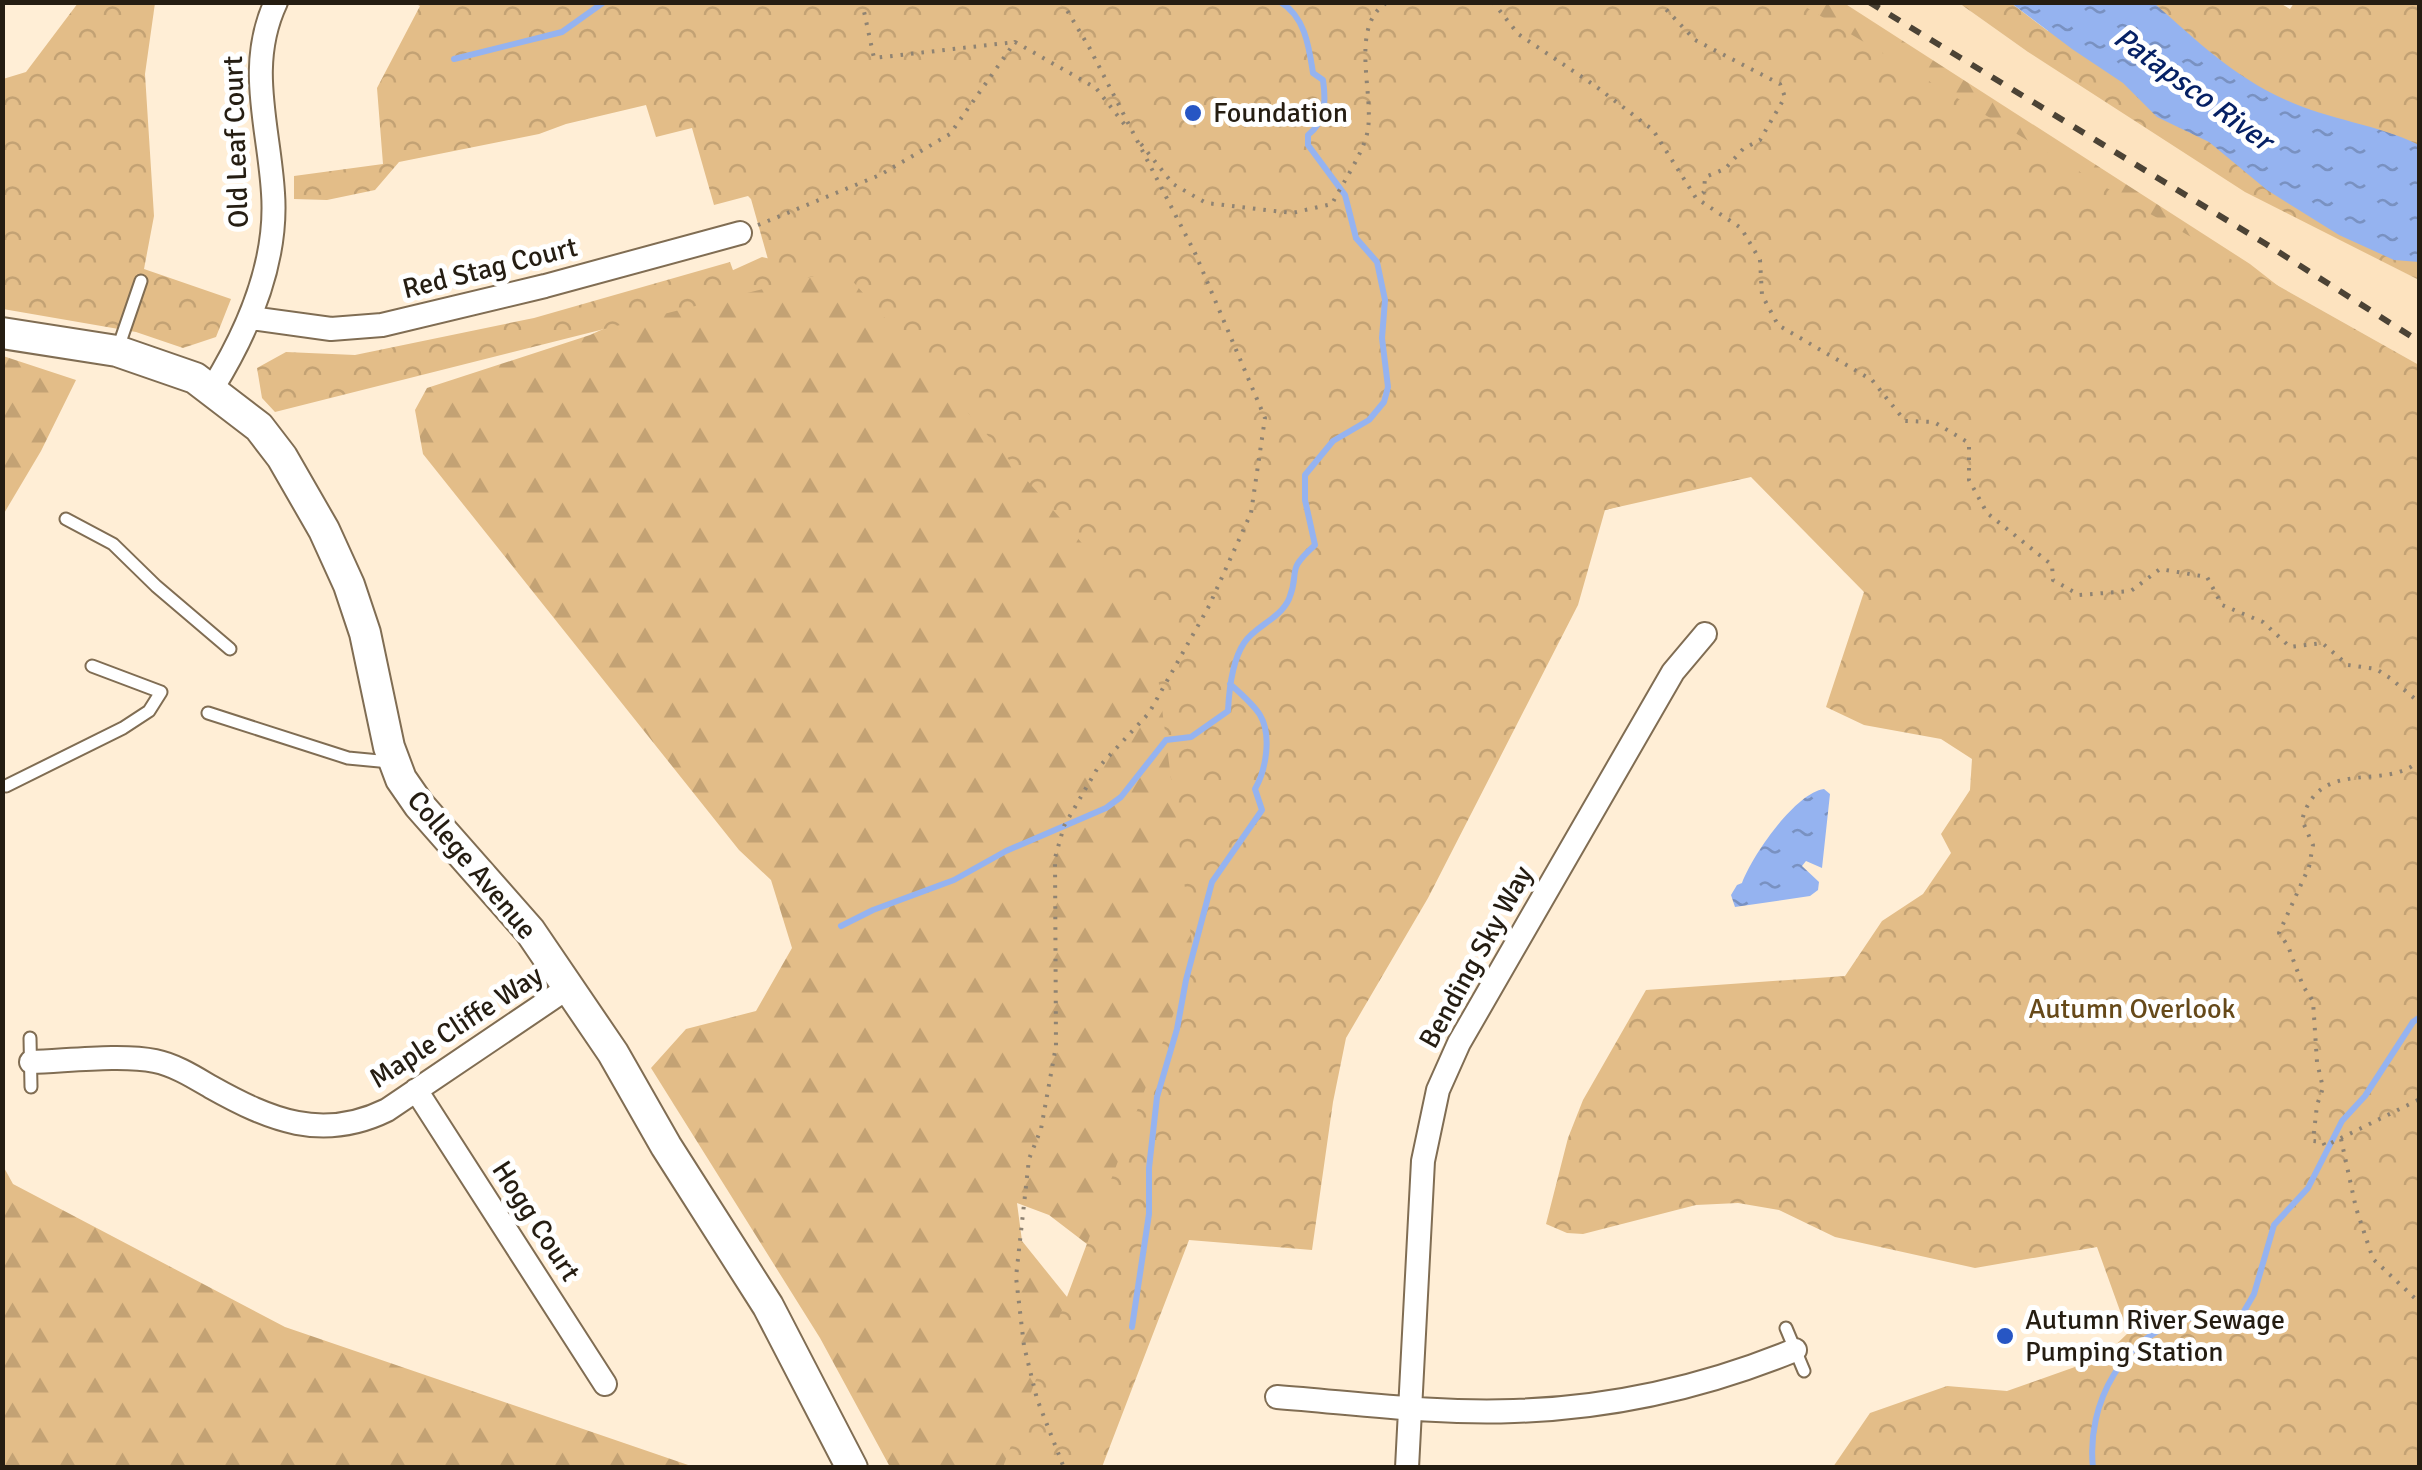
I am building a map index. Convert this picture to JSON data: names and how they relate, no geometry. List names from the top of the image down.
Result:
{
  "streets": {
    "street": [
      "Old Leaf Court",
      "Red Stag Court",
      "College Avenue",
      "Bending Sky Way",
      "Maple Cliffe Way",
      "Hogg Court"
    ]
  },
  "crossings": [
    ["Old Leaf Court", "Red Stag Court"],
    ["Old Leaf Court", "College Avenue"],
    ["College Avenue", "Maple Cliffe Way"],
    ["Maple Cliffe Way", "Hogg Court"]
  ],
  "water": ["Patapsco River"],
  "parks": ["Autumn Overlook"],
  "places": ["Foundation", "Autumn River Sewage Pumping Station"]
}
